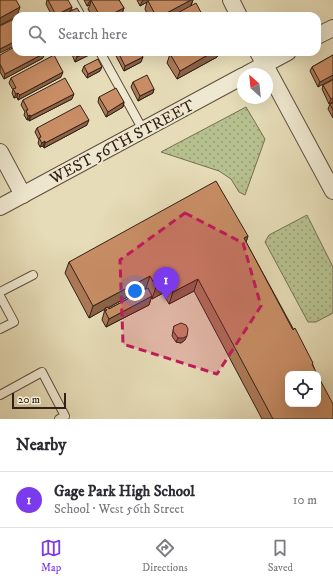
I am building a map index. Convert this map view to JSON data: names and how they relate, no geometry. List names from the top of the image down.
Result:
{
  "streets": {
    "street": ["WEST 56TH STREET"]
  },
  "scale_bar": "20 m",
  "north": "top left",
  "page": {
    "search": "Search here",
    "pins": "1",
    "scale": "20 m",
    "heading": "Nearby",
    "list": [
      {
        "mark": "1",
        "name": "Gage Park High School",
        "note": "School · West 56th Street",
        "value": "10 m"
      }
    ],
    "nav": ["Map", "Directions", "Saved"]
  }
}
